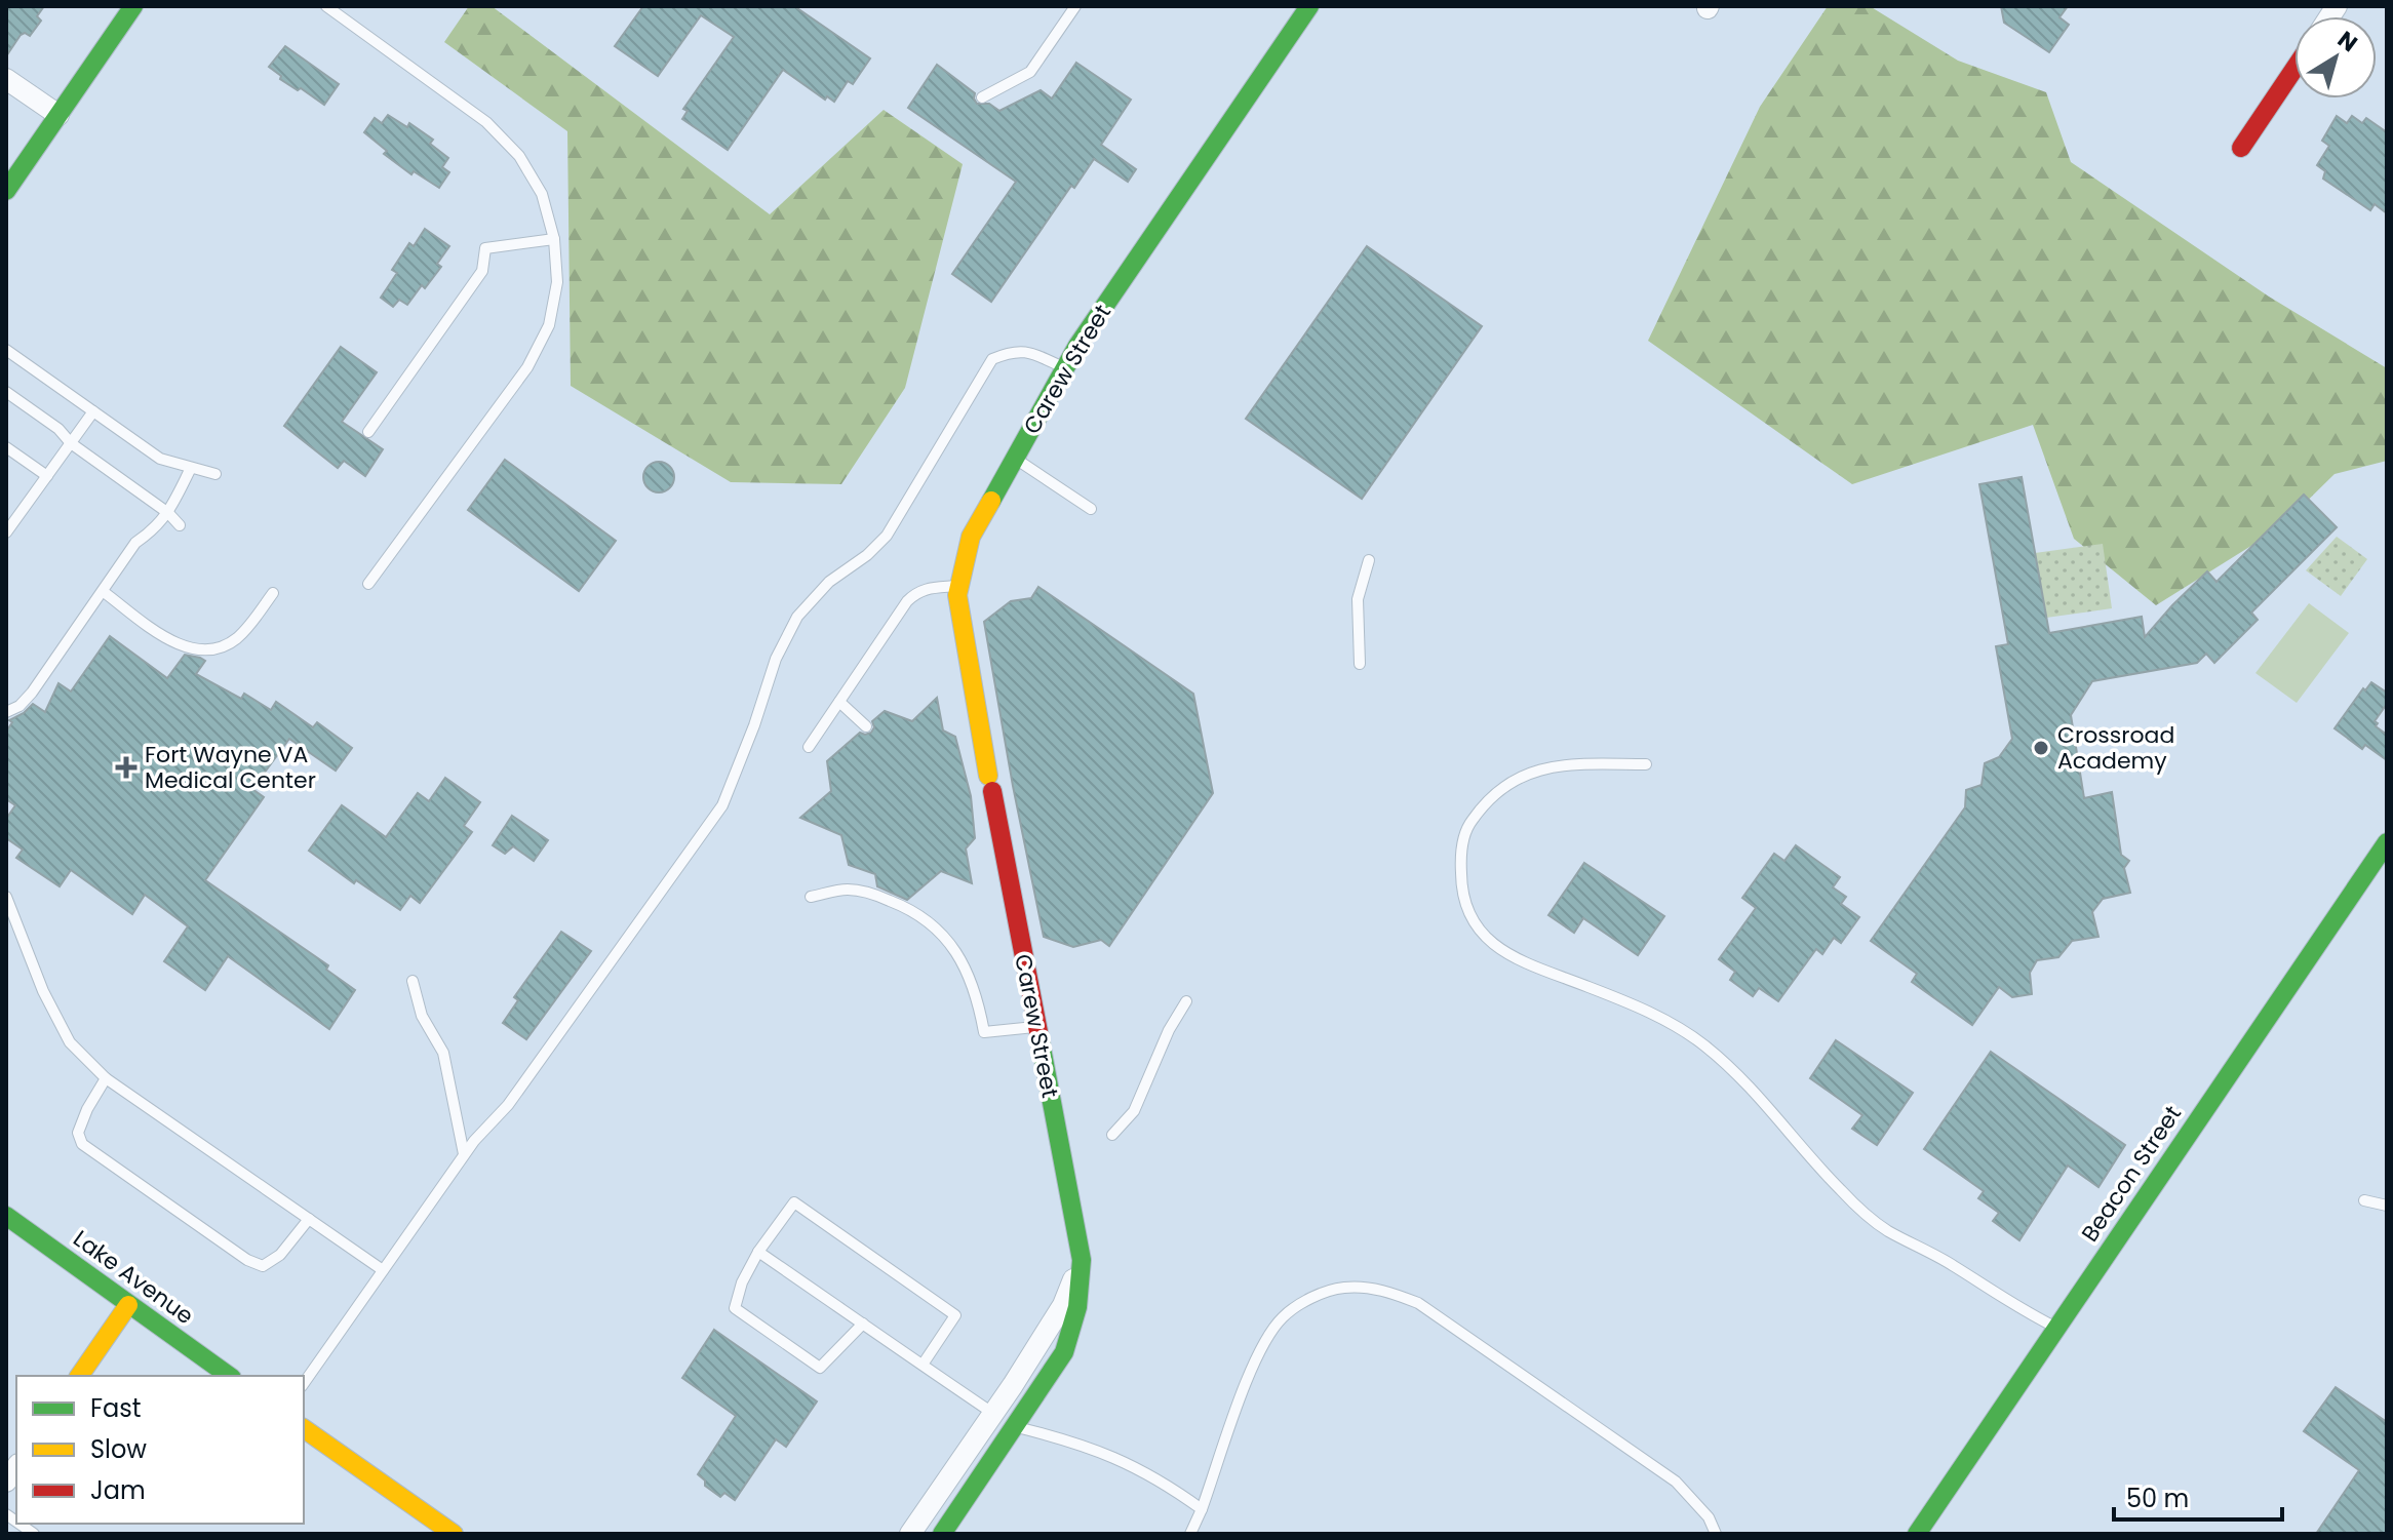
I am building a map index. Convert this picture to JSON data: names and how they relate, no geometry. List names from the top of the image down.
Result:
{
  "streets": {
    "street": ["Carew Street", "Beacon Street", "Lake Avenue"]
  },
  "places": {
    "other": ["Crossroad Academy"],
    "health": ["Fort Wayne VA Medical Center"]
  },
  "legend": ["Fast", "Slow", "Jam"],
  "scale_bar": "50 m",
  "north": "top right"
}
